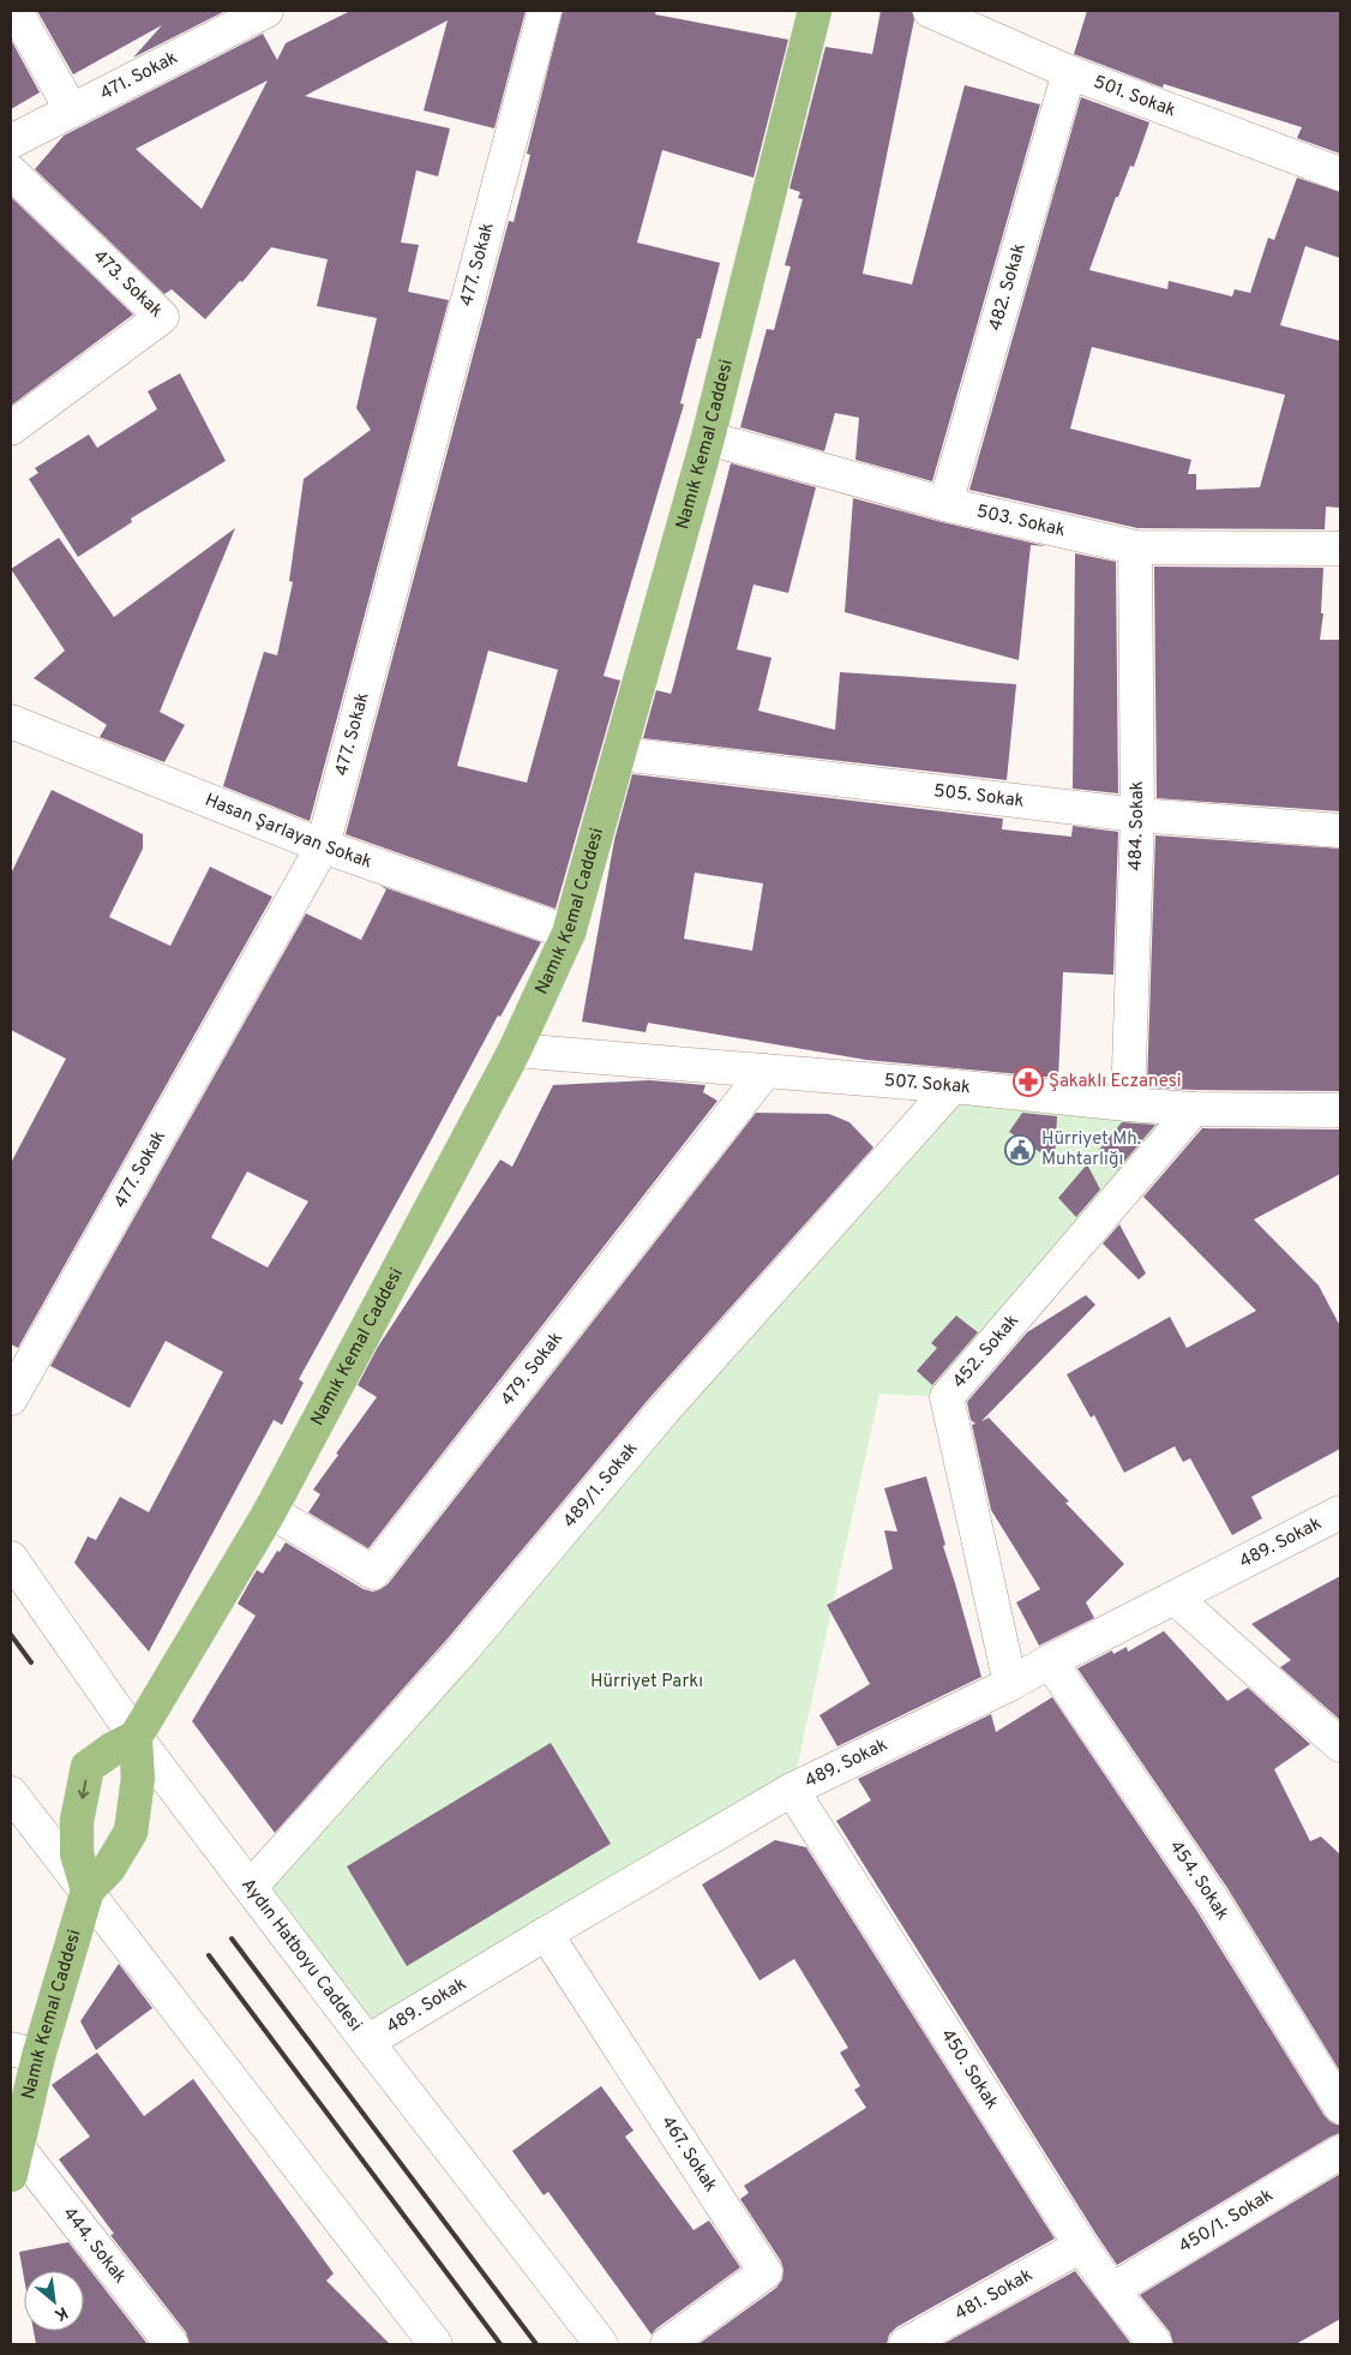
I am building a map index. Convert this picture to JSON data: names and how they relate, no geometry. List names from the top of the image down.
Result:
{
  "streets": {
    "main road": ["Namık Kemal Caddesi"],
    "street": [
      "471. Sokak",
      "501. Sokak",
      "477. Sokak",
      "473. Sokak",
      "482. Sokak",
      "503. Sokak",
      "505. Sokak",
      "484. Sokak",
      "Hasan Şarlayan Sokak",
      "507. Sokak",
      "452. Sokak",
      "479. Sokak",
      "489/1. Sokak",
      "489. Sokak",
      "454. Sokak",
      "Aydın Hatboyu Caddesi",
      "450. Sokak",
      "467. Sokak",
      "450/1. Sokak",
      "444. Sokak",
      "481. Sokak"
    ]
  },
  "crossings": [
    ["501. Sokak", "482. Sokak"],
    ["477. Sokak", "Hasan Şarlayan Sokak"],
    ["482. Sokak", "503. Sokak"],
    ["Namık Kemal Caddesi", "503. Sokak"],
    ["Namık Kemal Caddesi", "505. Sokak"],
    ["Namık Kemal Caddesi", "Hasan Şarlayan Sokak"],
    ["Namık Kemal Caddesi", "507. Sokak"],
    ["Namık Kemal Caddesi", "479. Sokak"],
    ["Namık Kemal Caddesi", "Aydın Hatboyu Caddesi"],
    ["Namık Kemal Caddesi", "444. Sokak"],
    ["503. Sokak", "484. Sokak"],
    ["505. Sokak", "484. Sokak"],
    ["484. Sokak", "507. Sokak"],
    ["507. Sokak", "452. Sokak"],
    ["507. Sokak", "479. Sokak"],
    ["507. Sokak", "489/1. Sokak"],
    ["452. Sokak", "489. Sokak"],
    ["489/1. Sokak", "Aydın Hatboyu Caddesi"],
    ["489. Sokak", "454. Sokak"],
    ["489. Sokak", "Aydın Hatboyu Caddesi"],
    ["489. Sokak", "450. Sokak"],
    ["489. Sokak", "467. Sokak"],
    ["450. Sokak", "450/1. Sokak"],
    ["450. Sokak", "481. Sokak"]
  ],
  "parks": ["Hürriyet Parkı"],
  "places": {
    "pharmacy": ["Şakaklı Eczanesi"],
    "public building": ["Hürriyet Mh. Muhtarlığı"]
  },
  "north": "bottom right"
}
